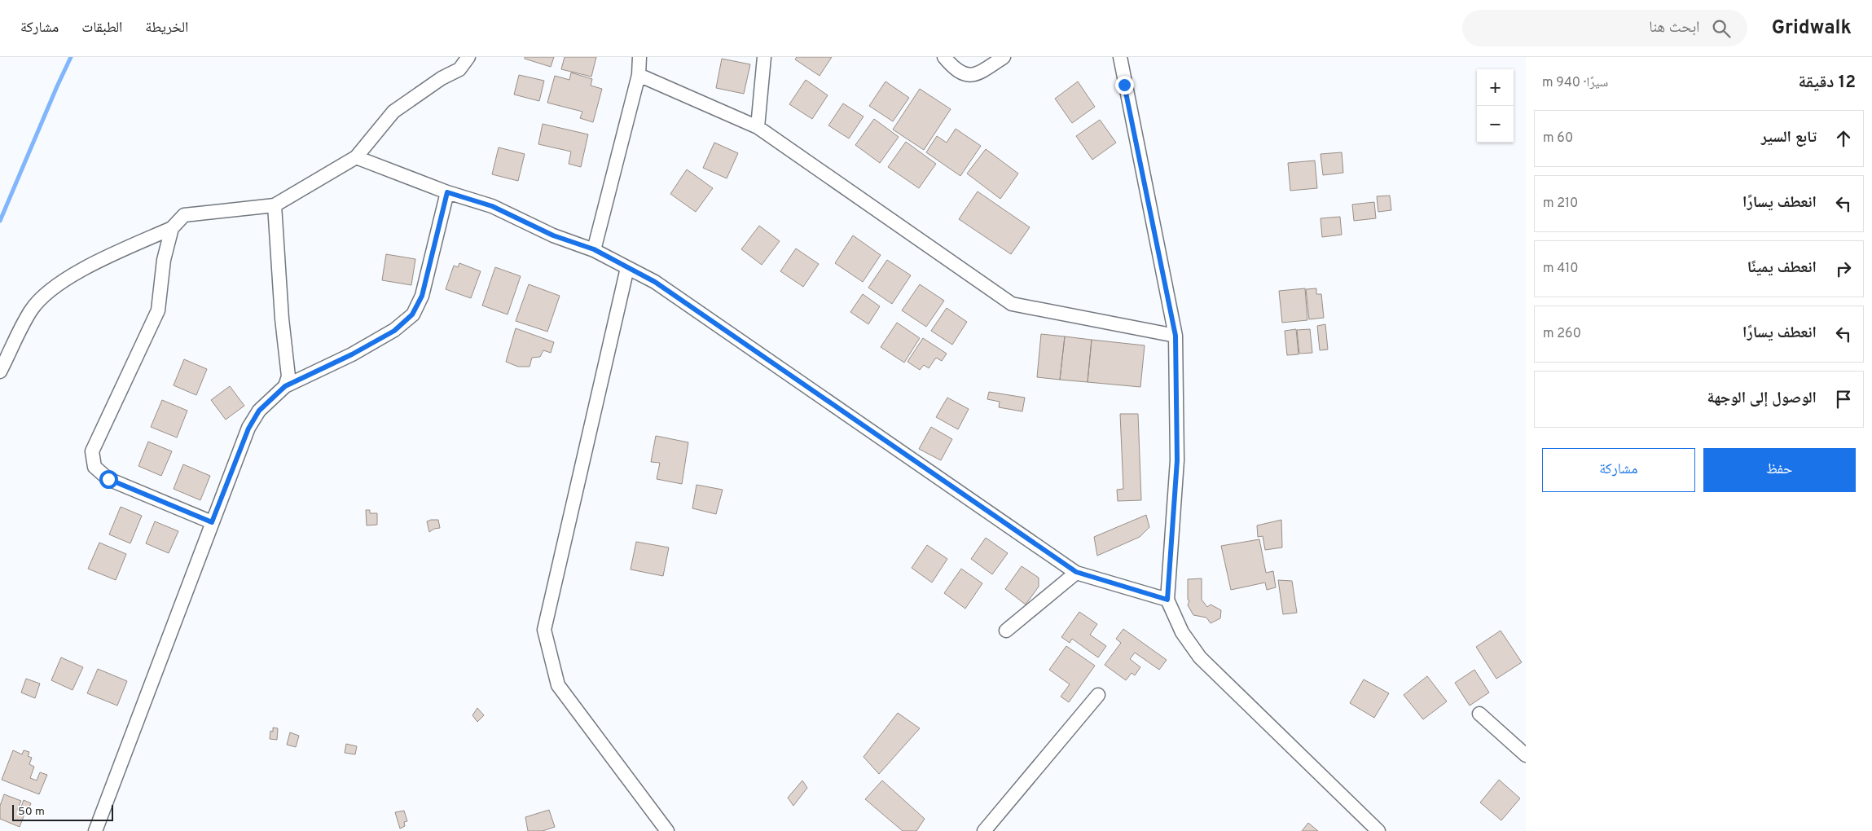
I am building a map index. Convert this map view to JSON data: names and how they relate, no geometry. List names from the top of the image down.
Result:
{
  "scale_bar": "50 m",
  "page": {
    "header": "Gridwalk",
    "search": "ابحث هنا",
    "nav": ["الخريطة", "الطبقات", "مشاركة"],
    "heading": ["12 دقيقة", "سيرًا · 940 m"],
    "map_buttons": ["+", "−"],
    "list": [
      ["تابع السير", "60 m"],
      ["انعطف يسارًا", "210 m"],
      ["انعطف يمينًا", "410 m"],
      ["انعطف يسارًا", "260 m"],
      "الوصول إلى الوجهة"
    ],
    "buttons": ["حفظ", "مشاركة"],
    "scale": "50 m"
  }
}
